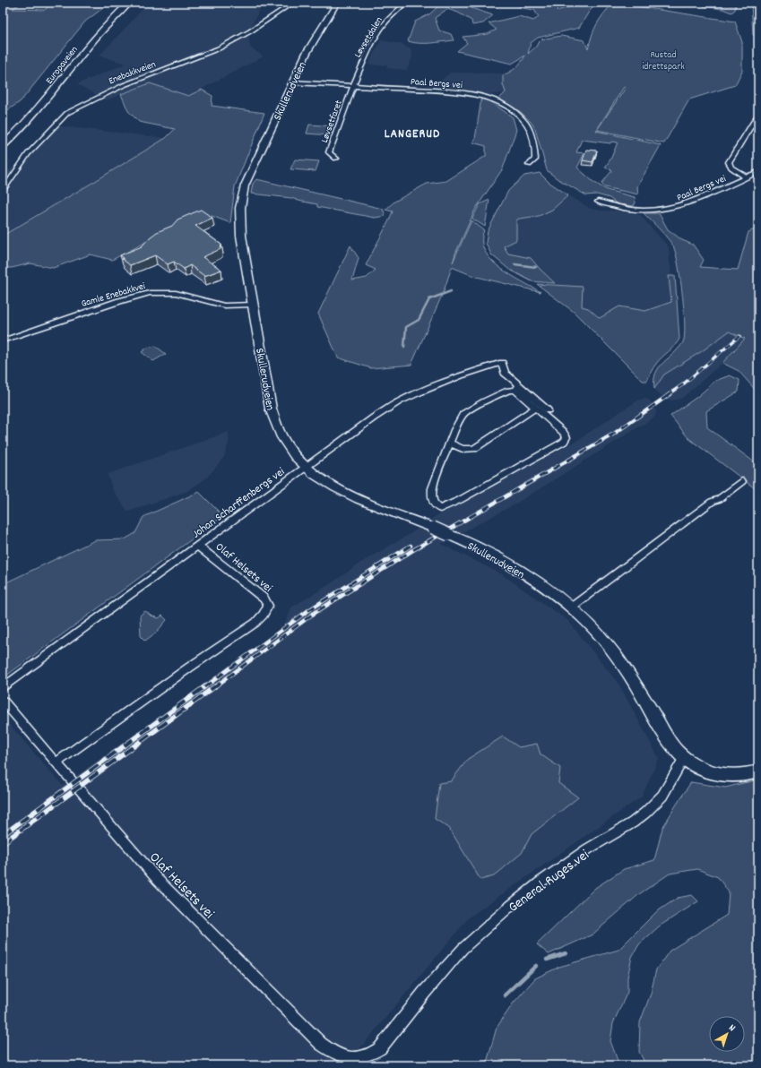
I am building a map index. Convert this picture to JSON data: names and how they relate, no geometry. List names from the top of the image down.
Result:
{
  "streets": {
    "highway": ["Europaveien"],
    "main road": ["Skullerudveien"],
    "street": [
      "Løvsetdalen",
      "Enebakkveien",
      "Paal Bergs vei",
      "Løvsetfaret",
      "Gamle Enebakkvei",
      "Johan Scharffenbergs vei",
      "Olaf Helsets vei",
      "General Ruges vei"
    ]
  },
  "crossings": [
    ["Løvsetdalen", "Paal Bergs vei"],
    ["Løvsetdalen", "Løvsetfaret"],
    ["Paal Bergs vei", "Skullerudveien"],
    ["Paal Bergs vei", "Løvsetfaret"],
    ["Skullerudveien", "Gamle Enebakkvei"],
    ["Skullerudveien", "Johan Scharffenbergs vei"],
    ["Skullerudveien", "General Ruges vei"],
    ["Johan Scharffenbergs vei", "Olaf Helsets vei"],
    ["Olaf Helsets vei", "General Ruges vei"]
  ],
  "districts": ["LANGERUD"],
  "parks": ["Rustad idrettspark"],
  "north": "top right"
}
